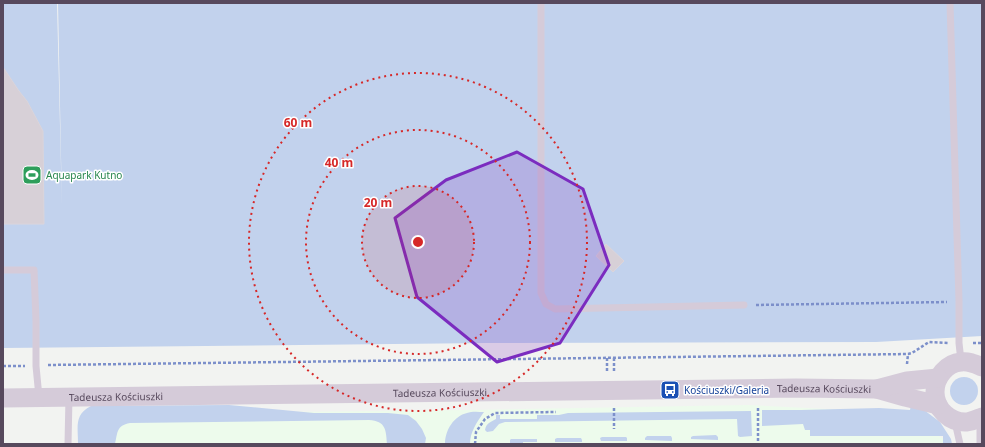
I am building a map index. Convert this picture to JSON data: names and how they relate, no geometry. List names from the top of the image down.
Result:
{
  "streets": {
    "street": ["Tadeusza Kościuszki"]
  },
  "places": {
    "sports": ["Aquapark Kutno"],
    "bus stop": ["Kościuszki/Galeria"]
  },
  "rings": ["60 m", "40 m", "20 m"]
}
